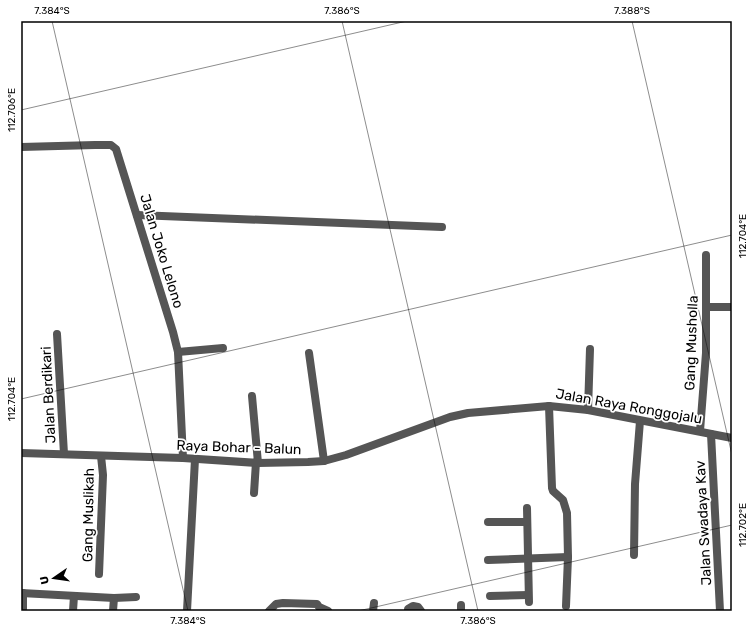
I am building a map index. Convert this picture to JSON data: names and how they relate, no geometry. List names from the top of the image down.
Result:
{
  "streets": {
    "street": [
      "Jalan Joko Lelono",
      "Gang Musholla",
      "Jalan Berdikari",
      "Jalan Raya Ronggojalu",
      "Raya Bohar - Balun",
      "Gang Muslikah",
      "Jalan Swadaya Kav"
    ]
  },
  "crossings": [
    ["Jalan Joko Lelono", "Raya Bohar - Balun"],
    ["Gang Musholla", "Jalan Raya Ronggojalu"],
    ["Jalan Berdikari", "Raya Bohar - Balun"],
    ["Jalan Raya Ronggojalu", "Raya Bohar - Balun"],
    ["Jalan Raya Ronggojalu", "Jalan Swadaya Kav"],
    ["Raya Bohar - Balun", "Gang Muslikah"]
  ],
  "north": "left",
  "coordinates": [
    "7.384°S",
    "7.386°S",
    "7.388°S",
    "112.706°E",
    "112.704°E",
    "112.702°E"
  ]
}
